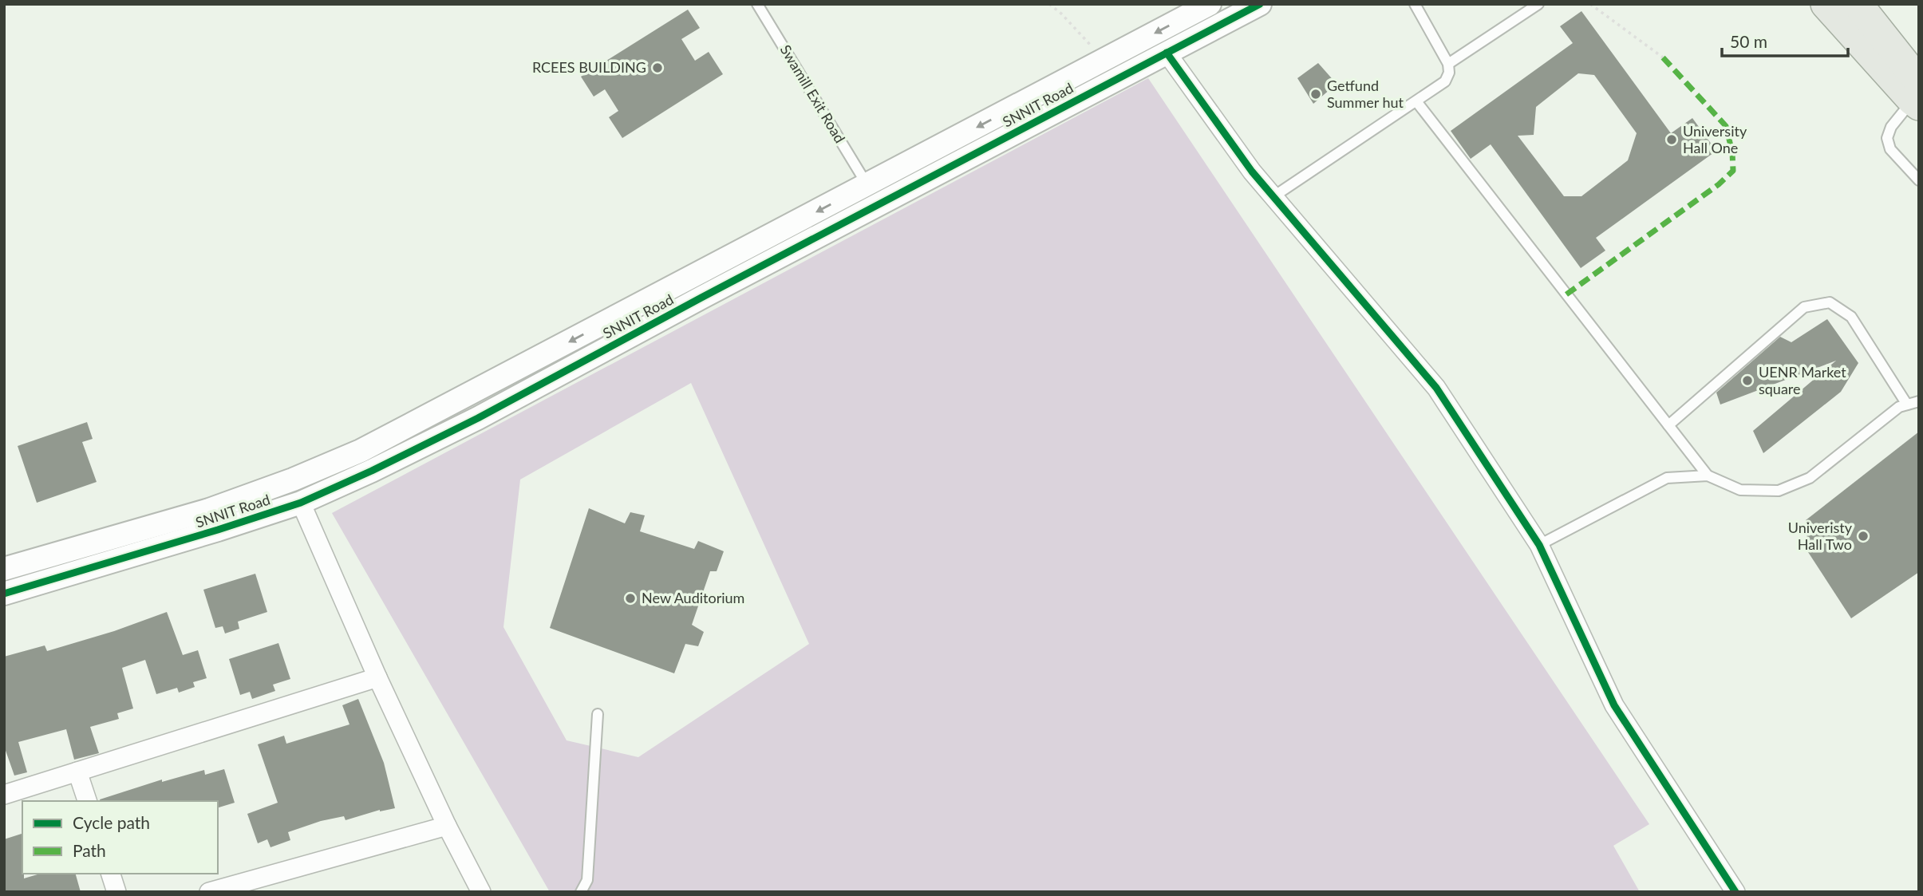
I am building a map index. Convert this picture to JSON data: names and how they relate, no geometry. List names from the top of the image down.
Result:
{
  "streets": {
    "street": ["SNNIT Road"],
    "lane": ["Swamill Exit Road"]
  },
  "crossings": [
    ["Swamill Exit Road", "SNNIT Road"]
  ],
  "places": [
    "RCEES BUILDING",
    "Getfund Summer hut",
    "University Hall One",
    "UENR Market square",
    "Univeristy Hall Two",
    "New Auditorium"
  ],
  "legend": ["Cycle path", "Path"],
  "scale_bar": "50 m"
}
